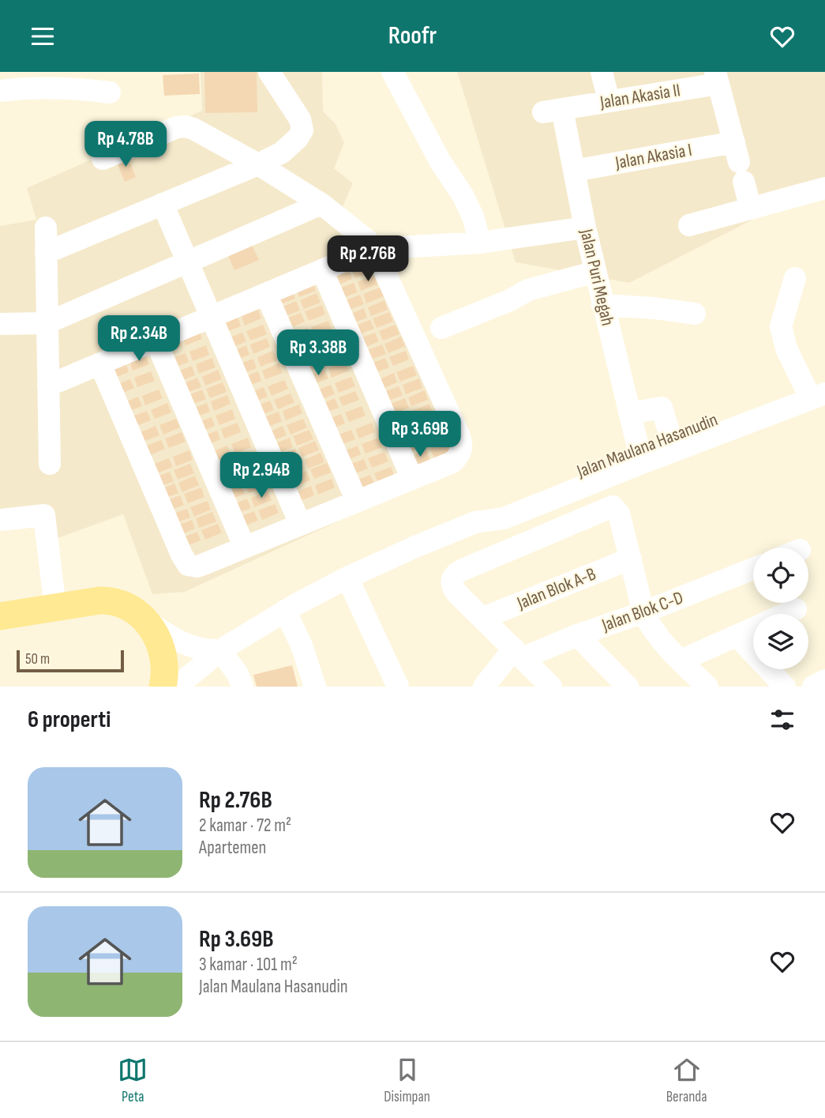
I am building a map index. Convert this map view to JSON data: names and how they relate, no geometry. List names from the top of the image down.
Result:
{
  "streets": {
    "street": [
      "Jalan Akasia II",
      "Jalan Akasia I",
      "Jalan Puri Megah",
      "Jalan Maulana Hasanudin",
      "Jalan Blok A-B",
      "Jalan Blok C-D"
    ]
  },
  "crossings": [
    ["Jalan Akasia II", "Jalan Puri Megah"],
    ["Jalan Akasia I", "Jalan Puri Megah"],
    ["Jalan Puri Megah", "Jalan Maulana Hasanudin"]
  ],
  "scale_bar": "50 m",
  "page": {
    "header": "Roofr",
    "price": [
      "Rp 4.78B",
      "Rp 2.76B",
      "Rp 2.34B",
      "Rp 3.38B",
      "Rp 3.69B",
      "Rp 2.94B"
    ],
    "scale": "50 m",
    "heading": "6 properti",
    "list": [
      {
        "name": "Rp 2.76B",
        "note": "2 kamar · 72 m² · Apartemen"
      },
      {
        "name": "Rp 3.69B",
        "note": "3 kamar · 101 m² · Jalan Maulana Hasanudin"
      }
    ],
    "tabs": ["Peta", "Disimpan", "Beranda"]
  }
}
